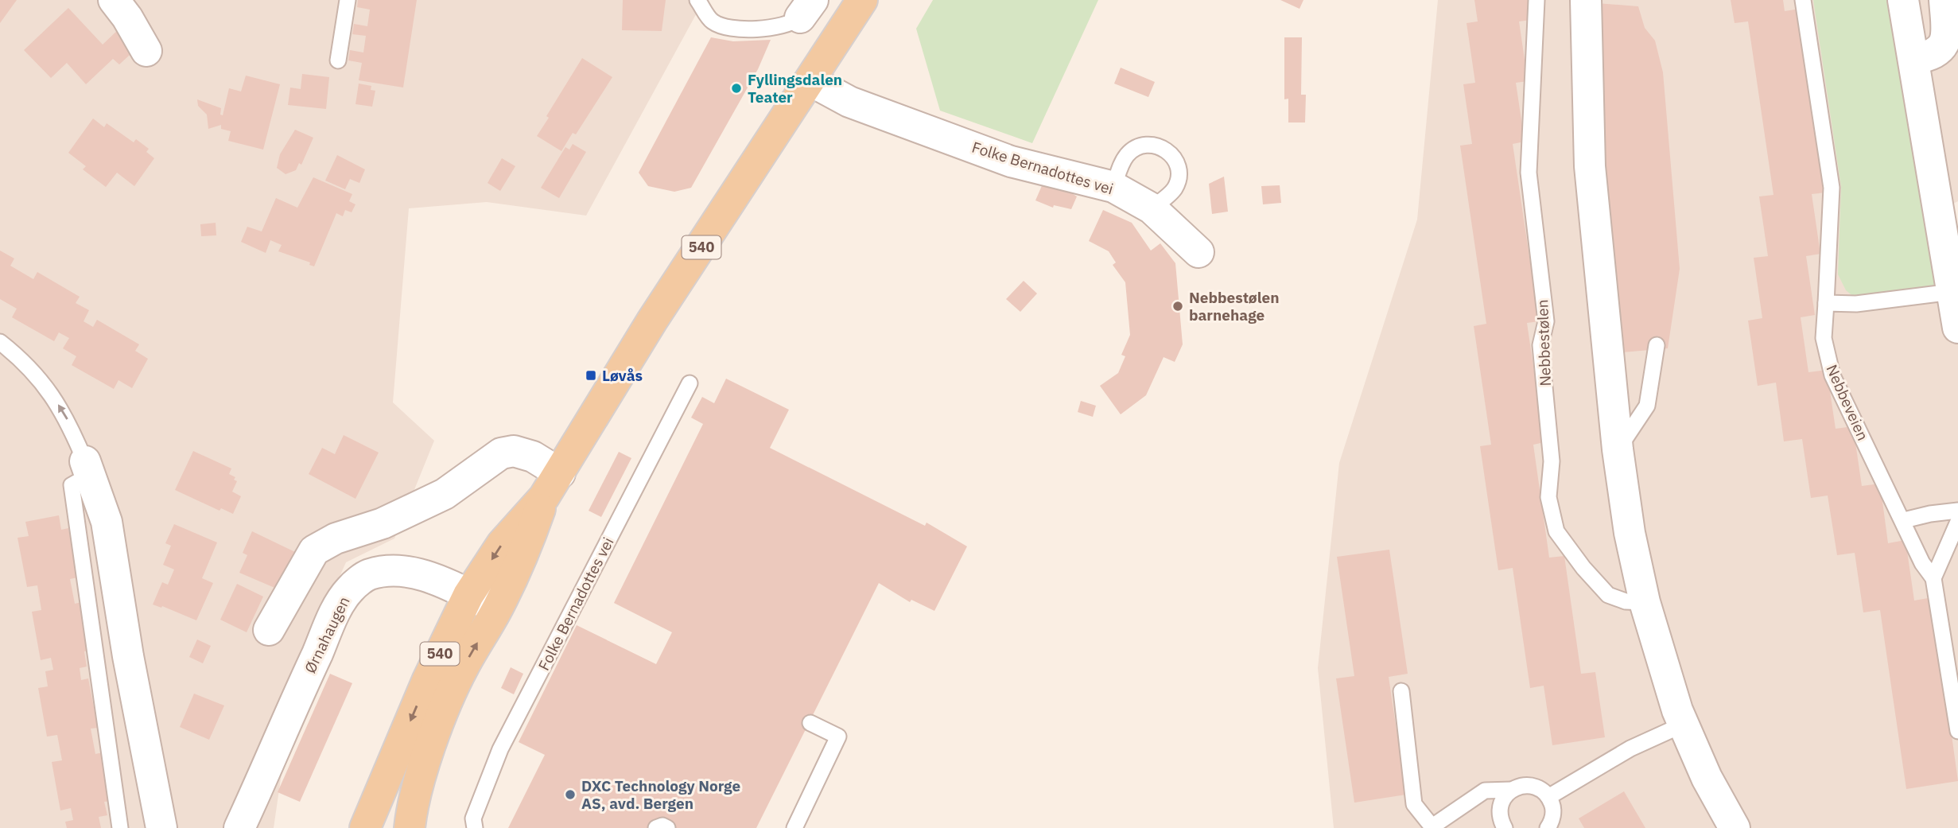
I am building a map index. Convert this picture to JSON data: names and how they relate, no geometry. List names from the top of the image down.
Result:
{
  "streets": {
    "main road": ["540"],
    "street": ["Folke Bernadottes vei", "Ørnahaugen"],
    "lane": ["Nebbestølen", "Nebbeveien"]
  },
  "crossings": [
    ["Folke Bernadottes vei", "540"],
    ["540", "Ørnahaugen"]
  ],
  "places": {
    "other": ["Fyllingsdalen Teater", "Nebbestølen barnehage", "DXC Technology Norge AS, avd. Bergen"],
    "transit": ["Løvås"]
  }
}
